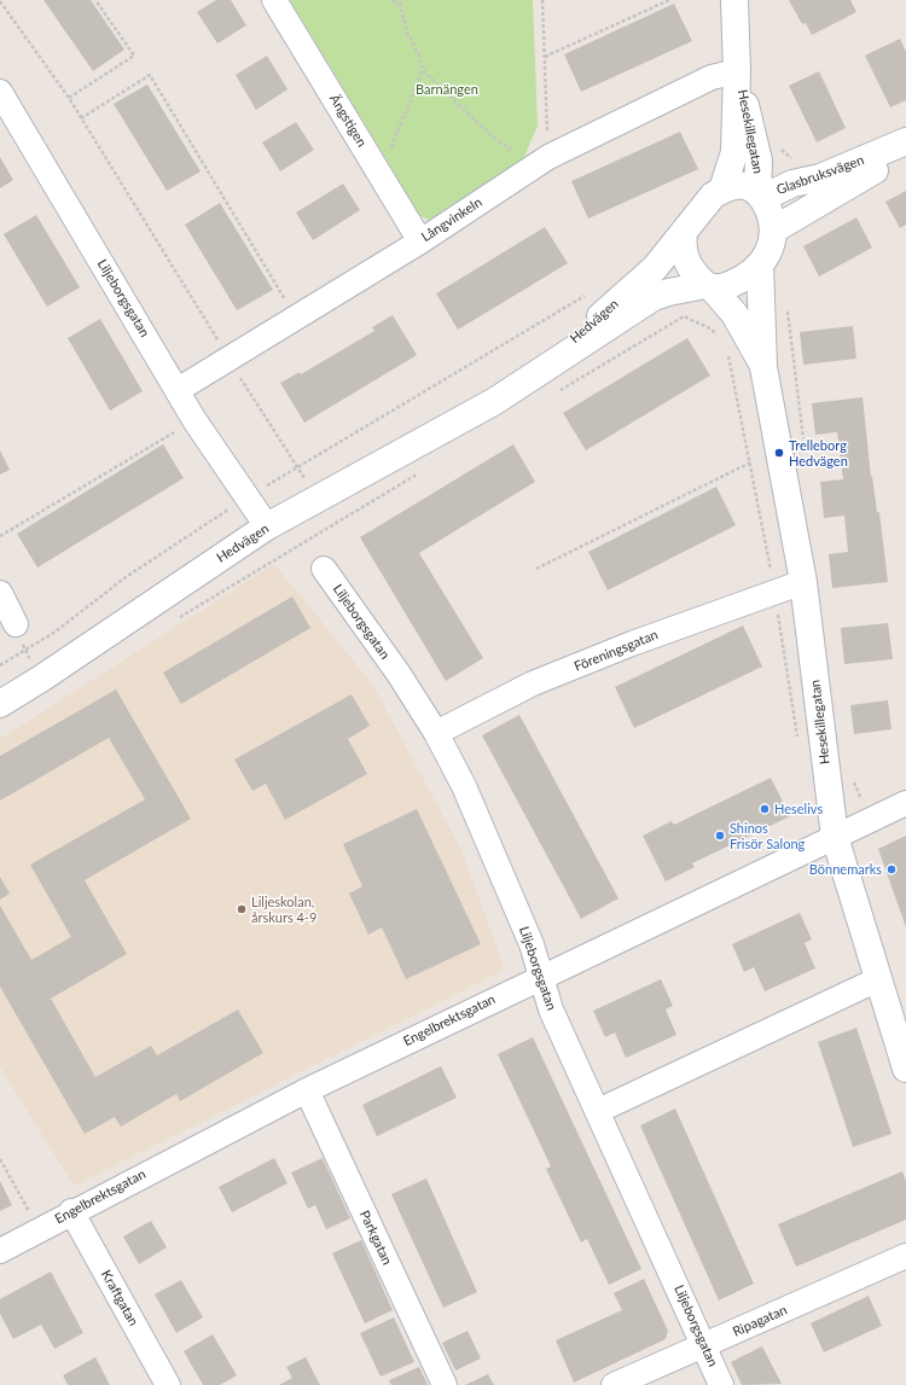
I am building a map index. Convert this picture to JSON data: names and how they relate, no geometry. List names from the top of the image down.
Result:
{
  "streets": {
    "main road": ["Hesekillegatan", "Glasbruksvägen", "Hedvägen"],
    "street": [
      "Ängstigen",
      "Långvinkeln",
      "Liljeborgsgatan",
      "Föreningsgatan",
      "Engelbrektsgatan",
      "Parkgatan",
      "Kraftgatan",
      "Ripagatan"
    ]
  },
  "crossings": [
    ["Ängstigen", "Långvinkeln"],
    ["Hesekillegatan", "Glasbruksvägen"],
    ["Hesekillegatan", "Långvinkeln"],
    ["Hesekillegatan", "Hedvägen"],
    ["Hesekillegatan", "Föreningsgatan"],
    ["Hesekillegatan", "Engelbrektsgatan"],
    ["Glasbruksvägen", "Hedvägen"],
    ["Långvinkeln", "Liljeborgsgatan"],
    ["Liljeborgsgatan", "Hedvägen"],
    ["Liljeborgsgatan", "Föreningsgatan"],
    ["Liljeborgsgatan", "Engelbrektsgatan"],
    ["Liljeborgsgatan", "Ripagatan"],
    ["Engelbrektsgatan", "Parkgatan"],
    ["Engelbrektsgatan", "Kraftgatan"]
  ],
  "parks": ["Barnängen"],
  "places": [
    "Trelleborg Hedvägen",
    "Heselivs",
    "Shinos Frisör Salong",
    "Bönnemarks",
    "Liljeskolan, årskurs 4-9"
  ]
}
